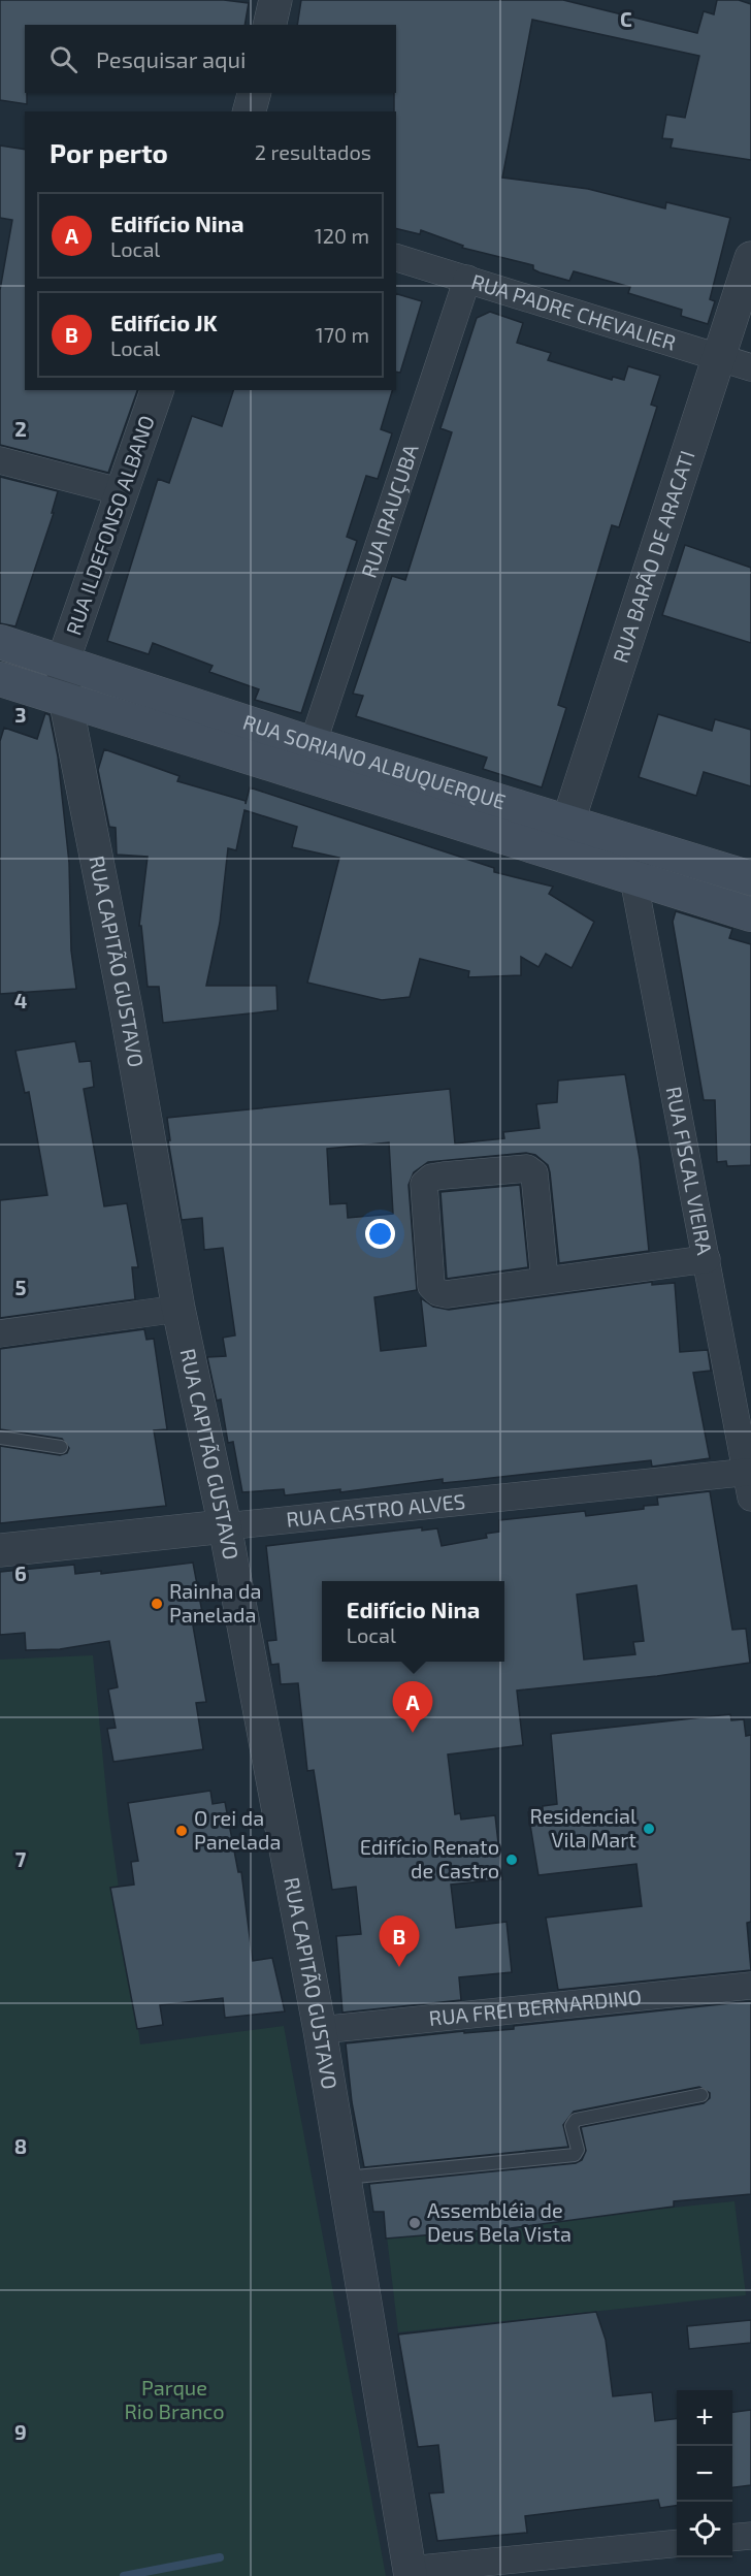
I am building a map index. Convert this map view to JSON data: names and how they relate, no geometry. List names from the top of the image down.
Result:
{
  "streets": {
    "main road": ["RUA SORIANO ALBUQUERQUE"],
    "street": [
      "RUA PADRE CHEVALIER",
      "RUA IRAUÇUBA",
      "RUA ILDEFONSO ALBANO",
      "RUA BARÃO DE ARACATI",
      "RUA CAPITÃO GUSTAVO",
      "RUA FISCAL VIEIRA",
      "RUA CASTRO ALVES",
      "RUA FREI BERNARDINO"
    ]
  },
  "crossings": [
    ["RUA PADRE CHEVALIER", "RUA IRAUÇUBA"],
    ["RUA PADRE CHEVALIER", "RUA BARÃO DE ARACATI"],
    ["RUA IRAUÇUBA", "RUA SORIANO ALBUQUERQUE"],
    ["RUA ILDEFONSO ALBANO", "RUA SORIANO ALBUQUERQUE"],
    ["RUA ILDEFONSO ALBANO", "RUA CAPITÃO GUSTAVO"],
    ["RUA BARÃO DE ARACATI", "RUA SORIANO ALBUQUERQUE"],
    ["RUA SORIANO ALBUQUERQUE", "RUA CAPITÃO GUSTAVO"],
    ["RUA SORIANO ALBUQUERQUE", "RUA FISCAL VIEIRA"],
    ["RUA CAPITÃO GUSTAVO", "RUA CASTRO ALVES"],
    ["RUA CAPITÃO GUSTAVO", "RUA FREI BERNARDINO"],
    ["RUA FISCAL VIEIRA", "RUA CASTRO ALVES"]
  ],
  "parks": ["Parque Rio Branco"],
  "places": [
    "Rainha da Panelada",
    "Residencial Vila Mart",
    "O rei da Panelada",
    "Edifício Renato de Castro",
    "Assembléia de Deus Bela Vista"
  ],
  "page": {
    "search": "Pesquisar aqui",
    "heading": ["Por perto", "2 resultados"],
    "list": [
      {
        "mark": "A",
        "name": "Edifício Nina",
        "note": "Local",
        "value": "120 m"
      },
      {
        "mark": "B",
        "name": "Edifício JK",
        "note": "Local",
        "value": "170 m"
      }
    ],
    "popup": ["Edifício Nina", "Local"],
    "pins": ["A", "B"],
    "map_buttons": ["+", "−"]
  },
  "grid": {
    "columns": ["C"],
    "rows": [
      "2",
      "3",
      "4",
      "5",
      "6",
      "7",
      "8",
      "9"
    ]
  }
}
